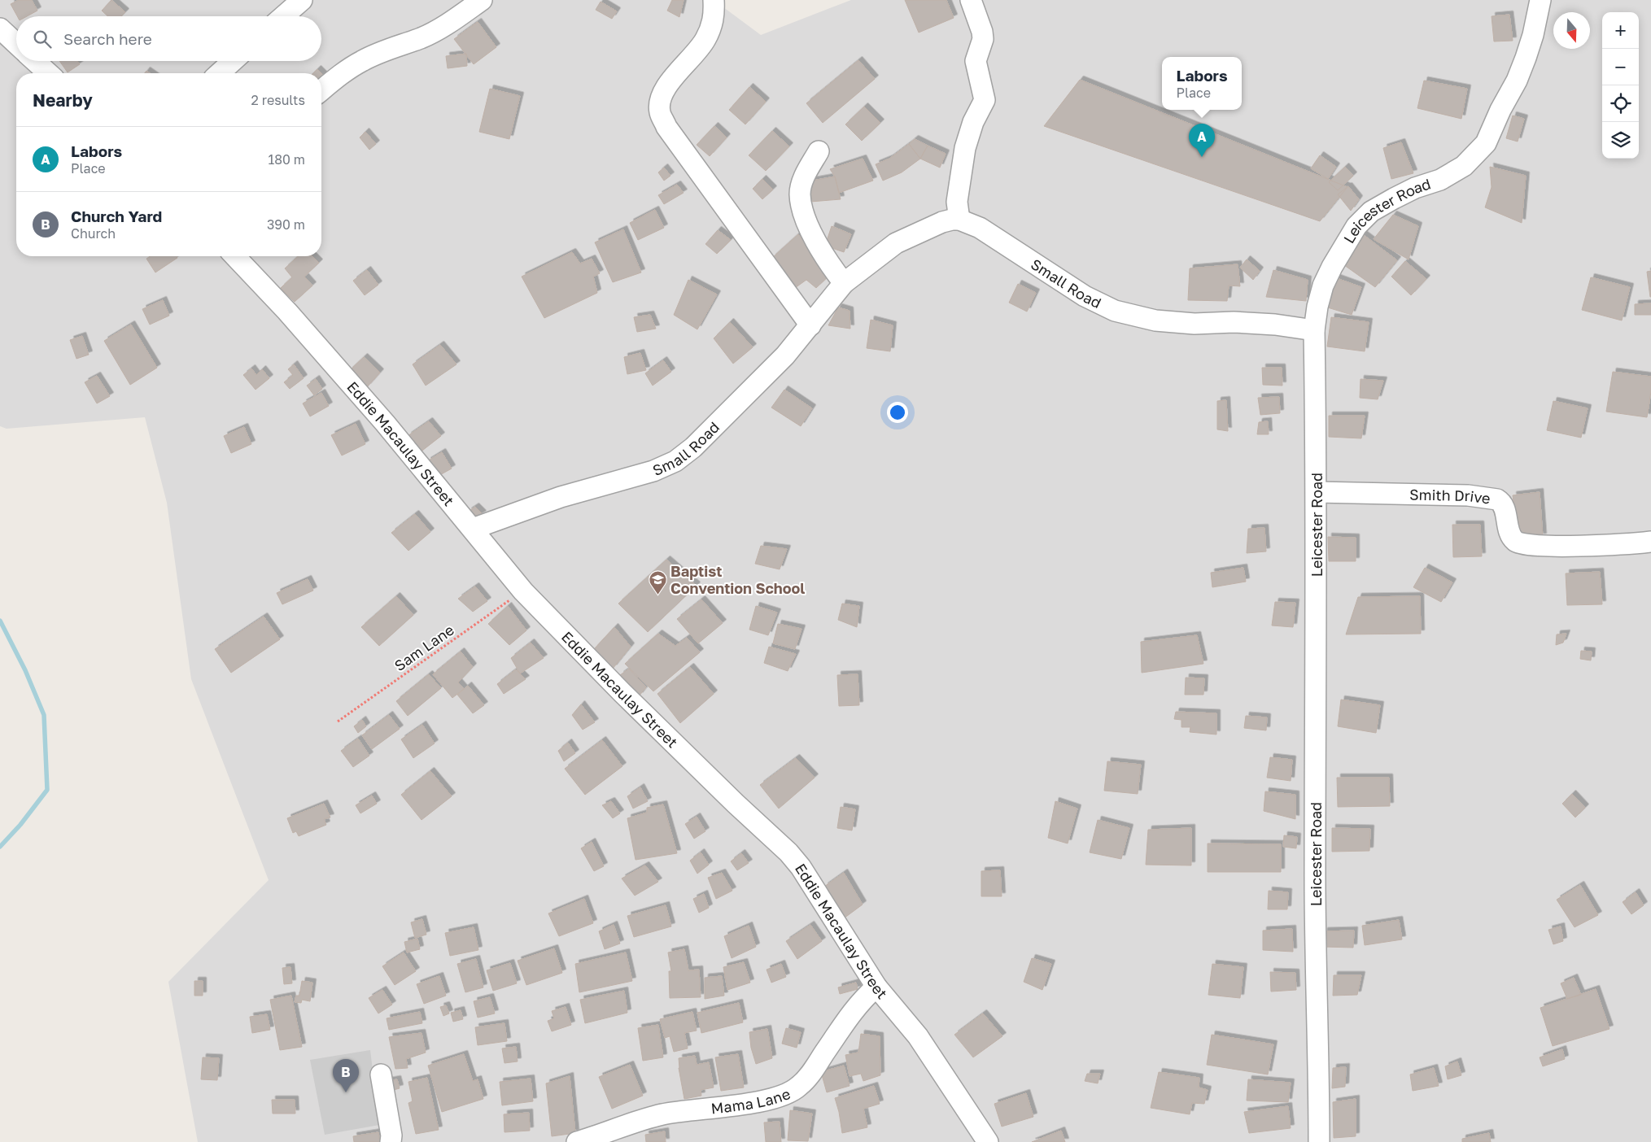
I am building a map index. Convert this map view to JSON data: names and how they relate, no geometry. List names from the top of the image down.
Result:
{
  "streets": {
    "street": [
      "Leicester Road",
      "Small Road",
      "Eddie Macaulay Street",
      "Smith Drive",
      "Mama Lane"
    ],
    "path": ["Sam Lane"]
  },
  "crossings": [
    ["Leicester Road", "Small Road"],
    ["Leicester Road", "Smith Drive"],
    ["Small Road", "Eddie Macaulay Street"],
    ["Eddie Macaulay Street", "Sam Lane"],
    ["Eddie Macaulay Street", "Mama Lane"]
  ],
  "places": {
    "school or university": ["Baptist Convention School"]
  },
  "north": "bottom",
  "page": {
    "map_buttons": ["+", "−"],
    "search": "Search here",
    "popup": ["Labors", "Place"],
    "heading": ["Nearby", "2 results"],
    "pins": ["A", "B"],
    "list": [
      {
        "mark": "A",
        "name": "Labors",
        "note": "Place",
        "value": "180 m"
      },
      {
        "mark": "B",
        "name": "Church Yard",
        "note": "Church",
        "value": "390 m"
      }
    ]
  }
}
